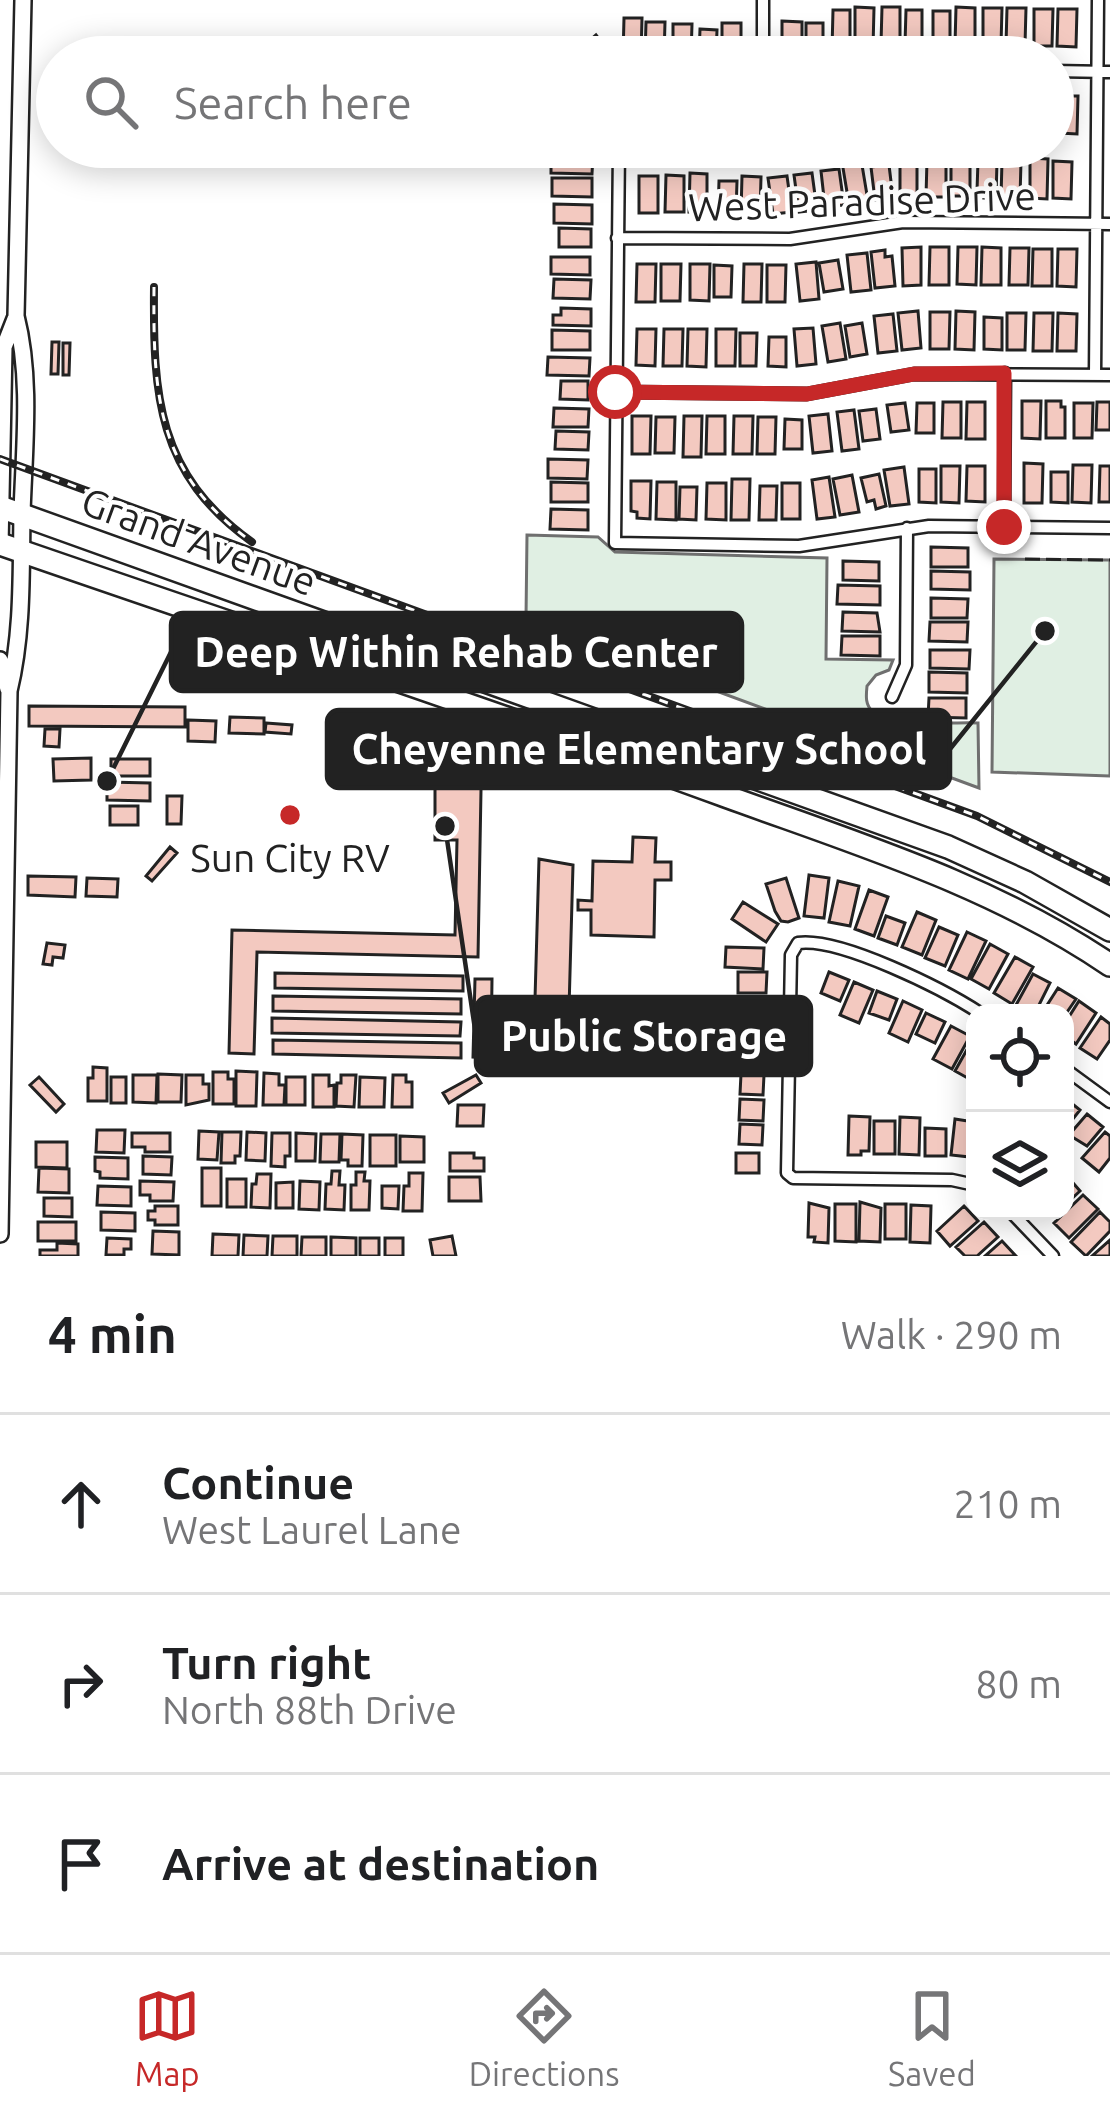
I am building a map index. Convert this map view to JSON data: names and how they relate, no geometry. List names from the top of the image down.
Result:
{
  "streets": {
    "highway": ["Grand Avenue"],
    "street": ["West Paradise Drive"]
  },
  "places": [
    "Cheyenne Elementary School",
    "Deep Within Rehab Center",
    "Sun City RV",
    "Public Storage"
  ],
  "page": {
    "search": "Search here",
    "heading": ["4 min", "Walk · 290 m"],
    "list": [
      ["Continue", "West Laurel Lane", "210 m"],
      ["Turn right", "North 88th Drive", "80 m"],
      "Arrive at destination"
    ],
    "nav": ["Map", "Directions", "Saved"]
  }
}
